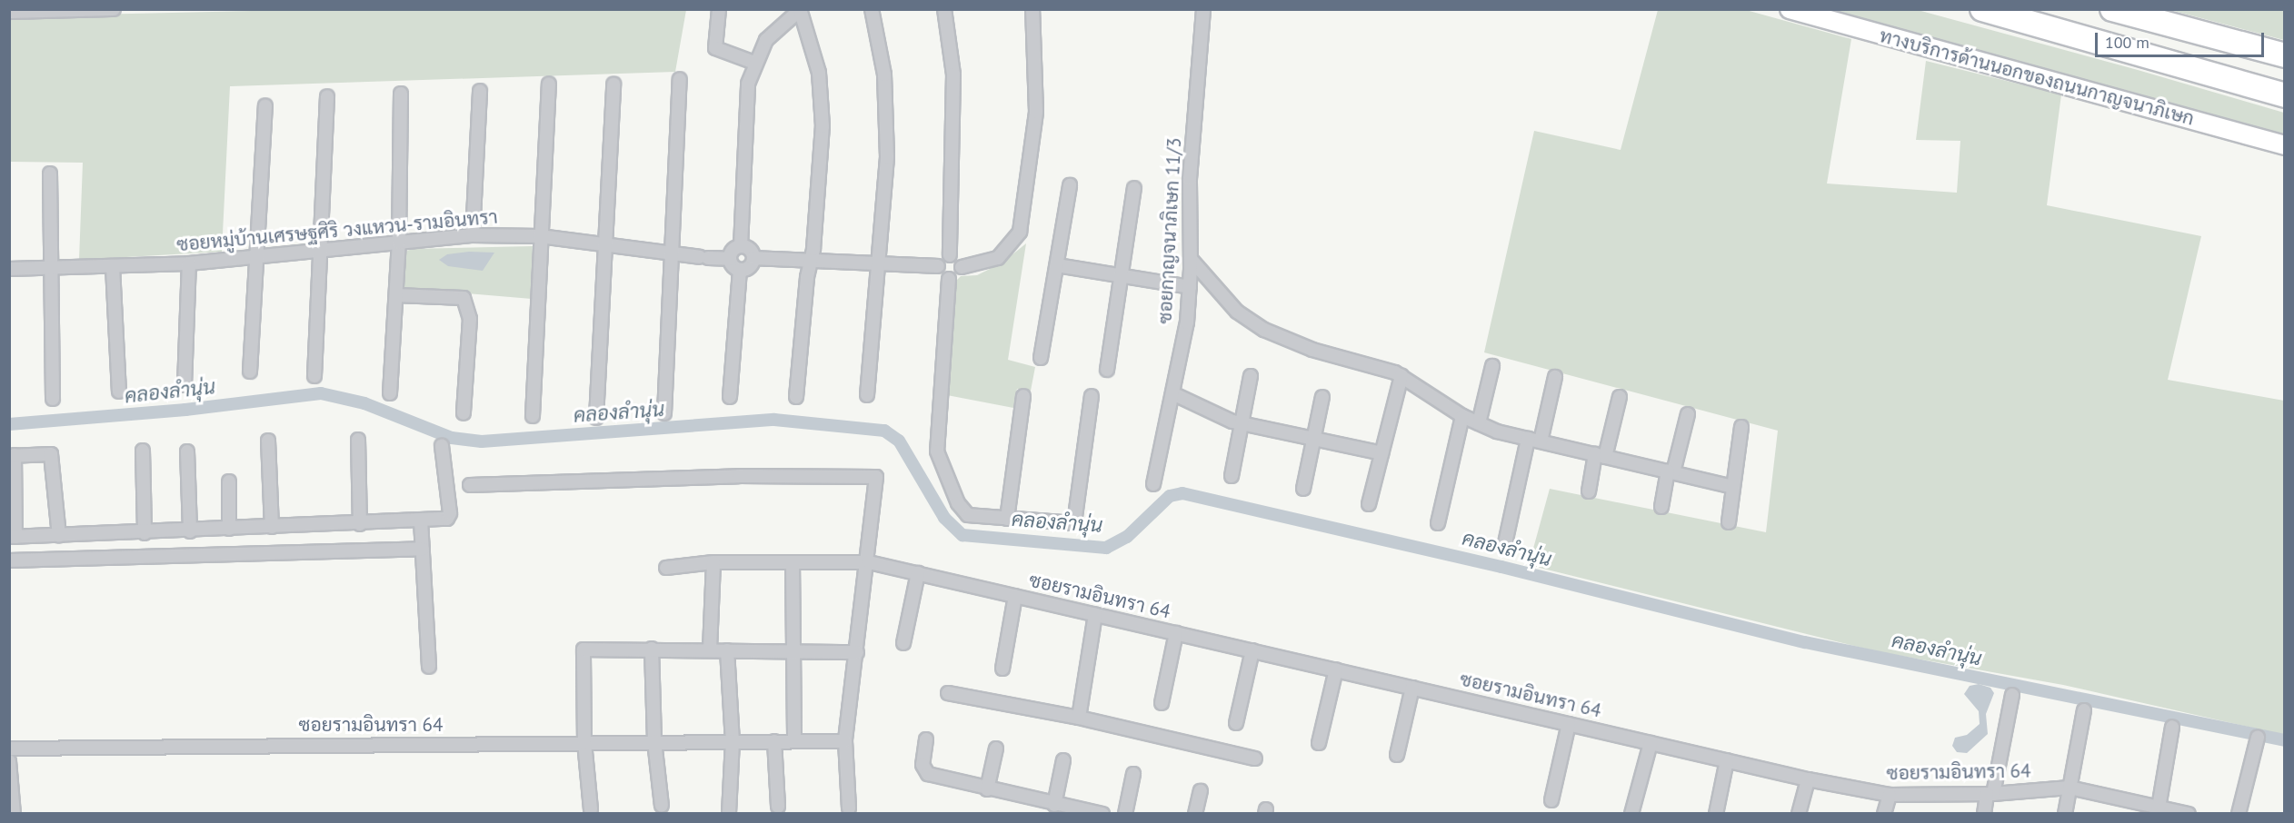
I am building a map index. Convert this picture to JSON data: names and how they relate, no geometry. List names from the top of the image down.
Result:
{
  "streets": {
    "main road": ["ทางบริการด้านนอกของถนนกาญจนาภิเษก"],
    "street": ["ซอยหมู่บ้านเศรษฐศิริ วงแหวน-รามอินทรา", "ซอยกาญจนาภิเษก 11/3", "ซอยรามอินทรา 64"]
  },
  "water": ["คลองลำนุ่น"],
  "scale_bar": "100 m"
}
